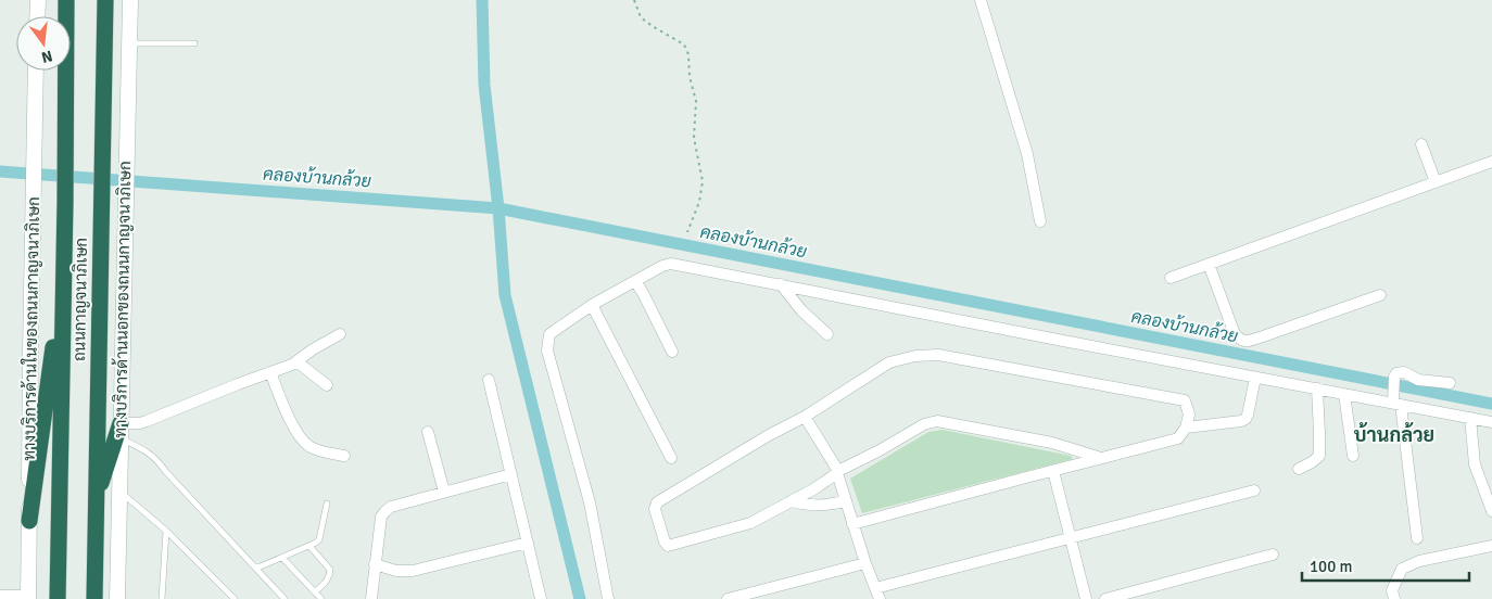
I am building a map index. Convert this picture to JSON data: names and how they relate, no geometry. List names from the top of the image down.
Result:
{
  "streets": {
    "highway": ["ถนนกาญจนาภิเษก"],
    "main road": ["ทางบริการด้านนอกของถนนกาญจนาภิเษก", "ทางบริการด้านในของถนนกาญจนาภิเษก"]
  },
  "districts": ["บ้านกล้วย"],
  "water": ["คลองบ้านกล้วย"],
  "scale_bar": "100 m",
  "north": "bottom"
}
